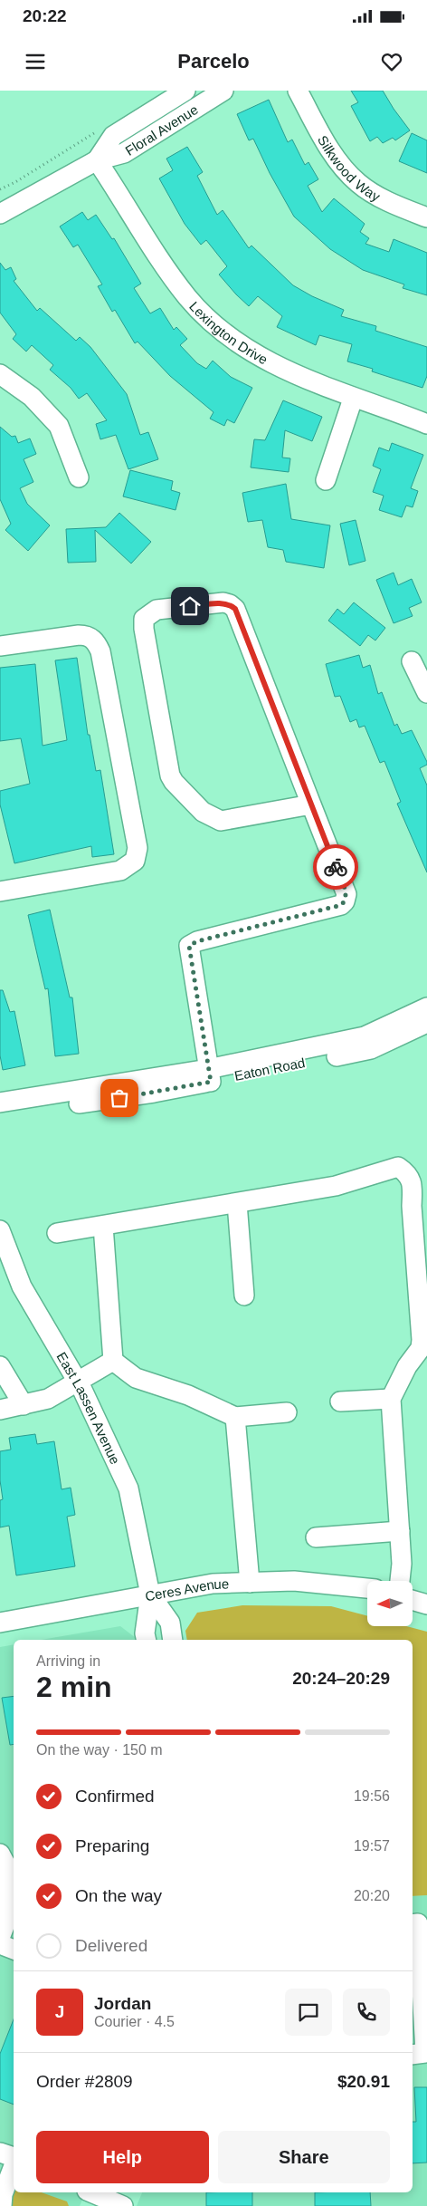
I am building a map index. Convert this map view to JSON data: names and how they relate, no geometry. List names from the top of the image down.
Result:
{
  "streets": {
    "street": [
      "Floral Avenue",
      "Silkwood Way",
      "Lexington Drive",
      "Eaton Road",
      "East Lassen Avenue",
      "Ceres Avenue"
    ]
  },
  "crossings": [
    ["Floral Avenue", "Lexington Drive"],
    ["East Lassen Avenue", "Ceres Avenue"]
  ],
  "north": "left",
  "page": {
    "status": "20:22",
    "header": "Parcelo",
    "heading": ["2 min", "Arriving in", "20:24–20:29"],
    "panel": [
      "Jordan",
      "Courier · 4.5",
      "Order #2809",
      "$20.91"
    ],
    "bar": "On the way · 150 m",
    "list": [
      ["Confirmed", "19:56"],
      ["Preparing", "19:57"],
      ["On the way", "20:20"],
      "Delivered"
    ],
    "round": "J",
    "buttons": ["Help", "Share"]
  }
}
